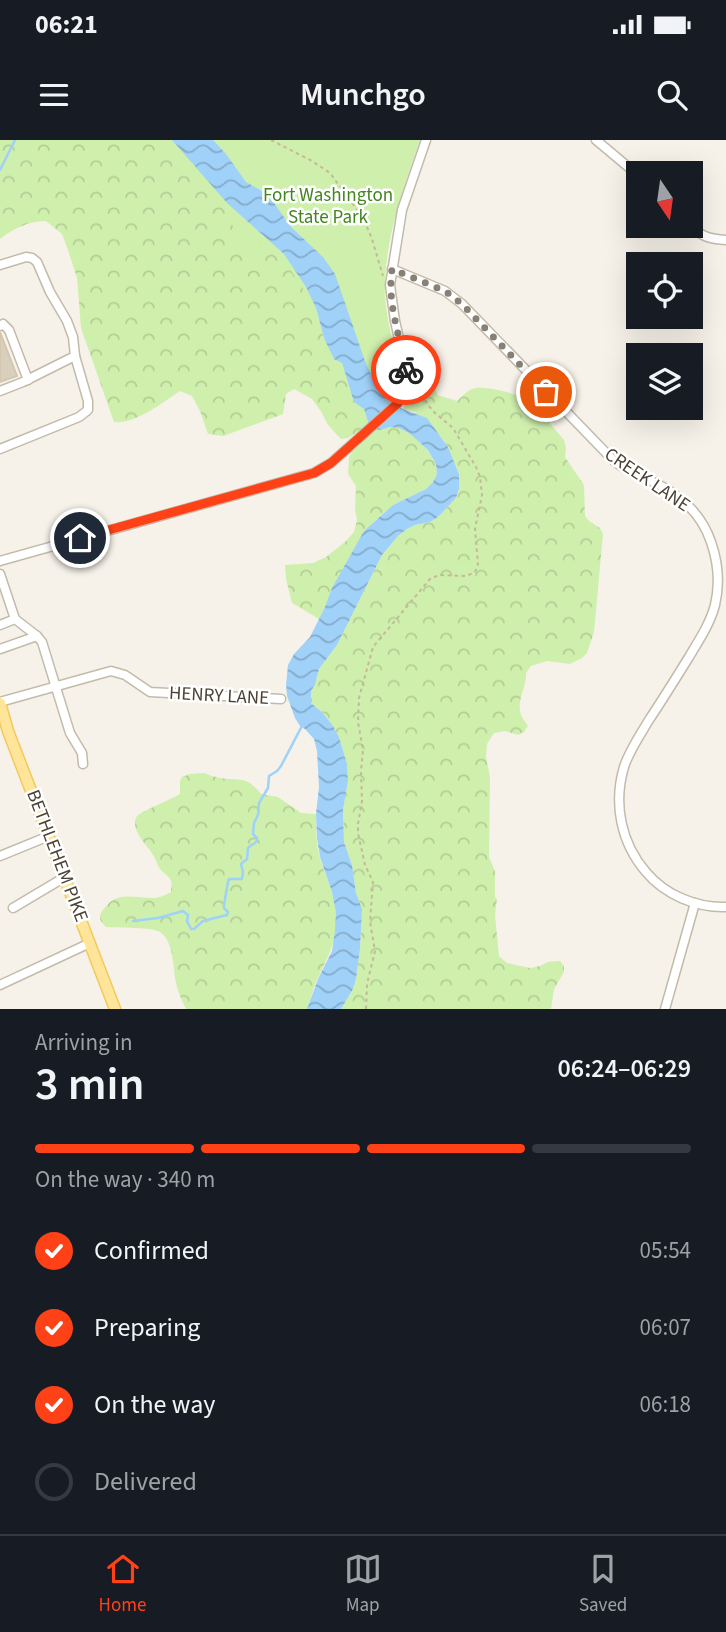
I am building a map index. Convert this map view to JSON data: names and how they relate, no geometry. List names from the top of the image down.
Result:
{
  "streets": {
    "main road": ["BETHLEHEM PIKE"],
    "street": ["CREEK LANE", "HENRY LANE"]
  },
  "crossings": [
    ["HENRY LANE", "BETHLEHEM PIKE"]
  ],
  "parks": ["Fort Washington State Park"],
  "north": "bottom",
  "page": {
    "status": "06:21",
    "header": "Munchgo",
    "heading": ["3 min", "Arriving in", "06:24–06:29"],
    "bar": "On the way · 340 m",
    "list": [
      ["Confirmed", "05:54"],
      ["Preparing", "06:07"],
      ["On the way", "06:18"],
      "Delivered"
    ],
    "tabs": ["Home", "Map", "Saved"]
  }
}
